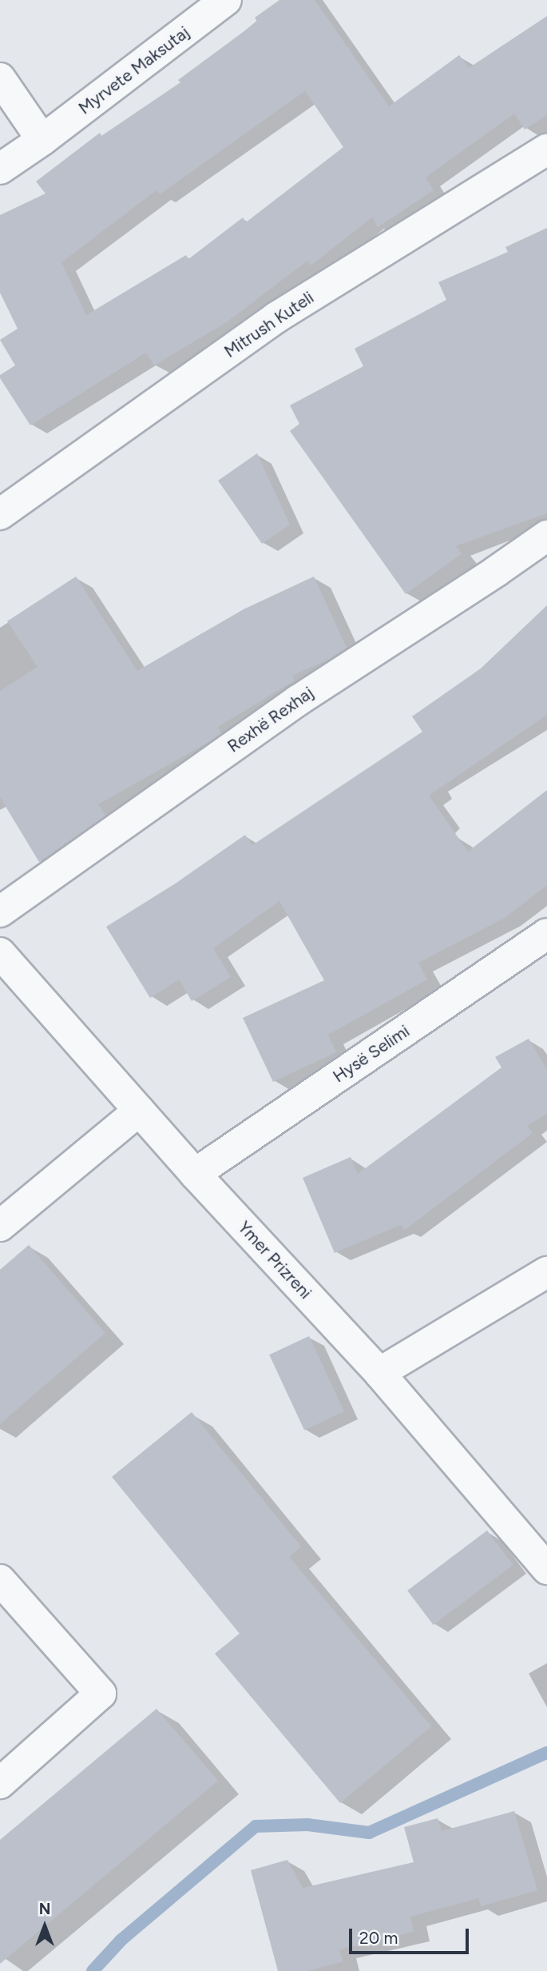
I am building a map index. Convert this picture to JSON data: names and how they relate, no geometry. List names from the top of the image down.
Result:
{
  "streets": {
    "street": [
      "Myrvete Maksutaj",
      "Mitrush Kuteli",
      "Rexhë Rexhaj",
      "Hysë Selimi",
      "Ymer Prizreni"
    ]
  },
  "crossings": [
    ["Hysë Selimi", "Ymer Prizreni"]
  ],
  "scale_bar": "20 m",
  "north": "top"
}
